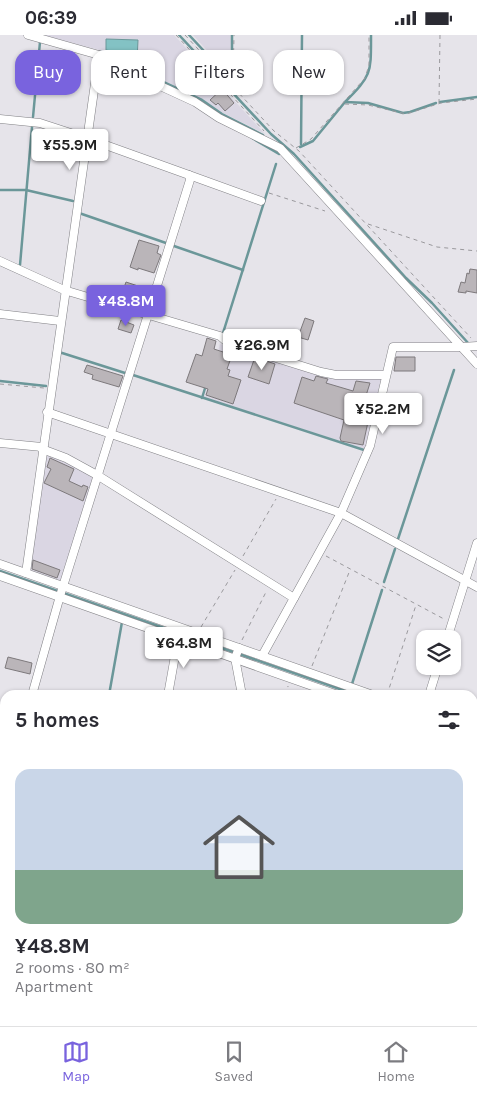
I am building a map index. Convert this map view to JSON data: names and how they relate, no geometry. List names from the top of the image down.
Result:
{
  "page": {
    "status": "06:39",
    "chip": [
      "Buy",
      "Rent",
      "Filters",
      "New"
    ],
    "price": [
      "¥55.9M",
      "¥48.8M",
      "¥26.9M",
      "¥52.2M",
      "¥64.8M"
    ],
    "heading": "5 homes",
    "list": [
      {
        "name": "¥48.8M",
        "note": "2 rooms · 80 m² · Apartment"
      }
    ],
    "tabs": ["Map", "Saved", "Home"]
  }
}
